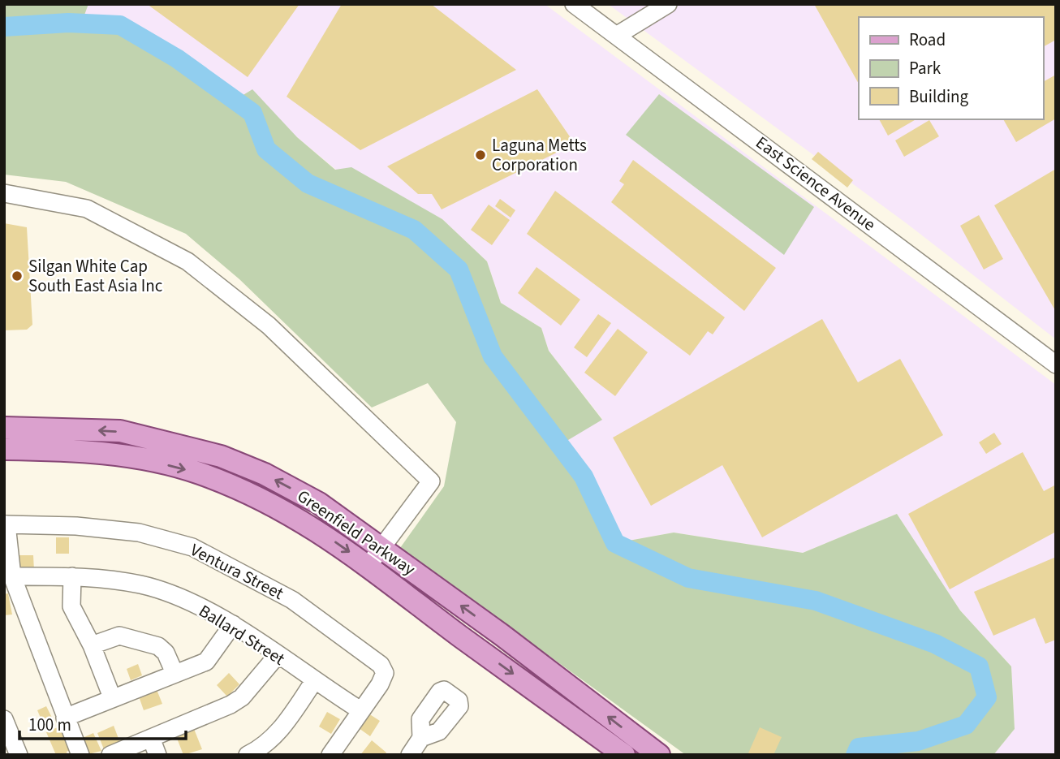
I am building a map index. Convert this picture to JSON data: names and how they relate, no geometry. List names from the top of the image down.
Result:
{
  "streets": {
    "main road": ["Greenfield Parkway"],
    "street": ["East Science Avenue", "Ventura Street", "Ballard Street"]
  },
  "crossings": [
    ["Ventura Street", "Ballard Street"]
  ],
  "places": ["Laguna Metts Corporation", "Silgan White Cap South East Asia Inc"],
  "legend": ["Road", "Park", "Building"],
  "scale_bar": "100 m"
}
